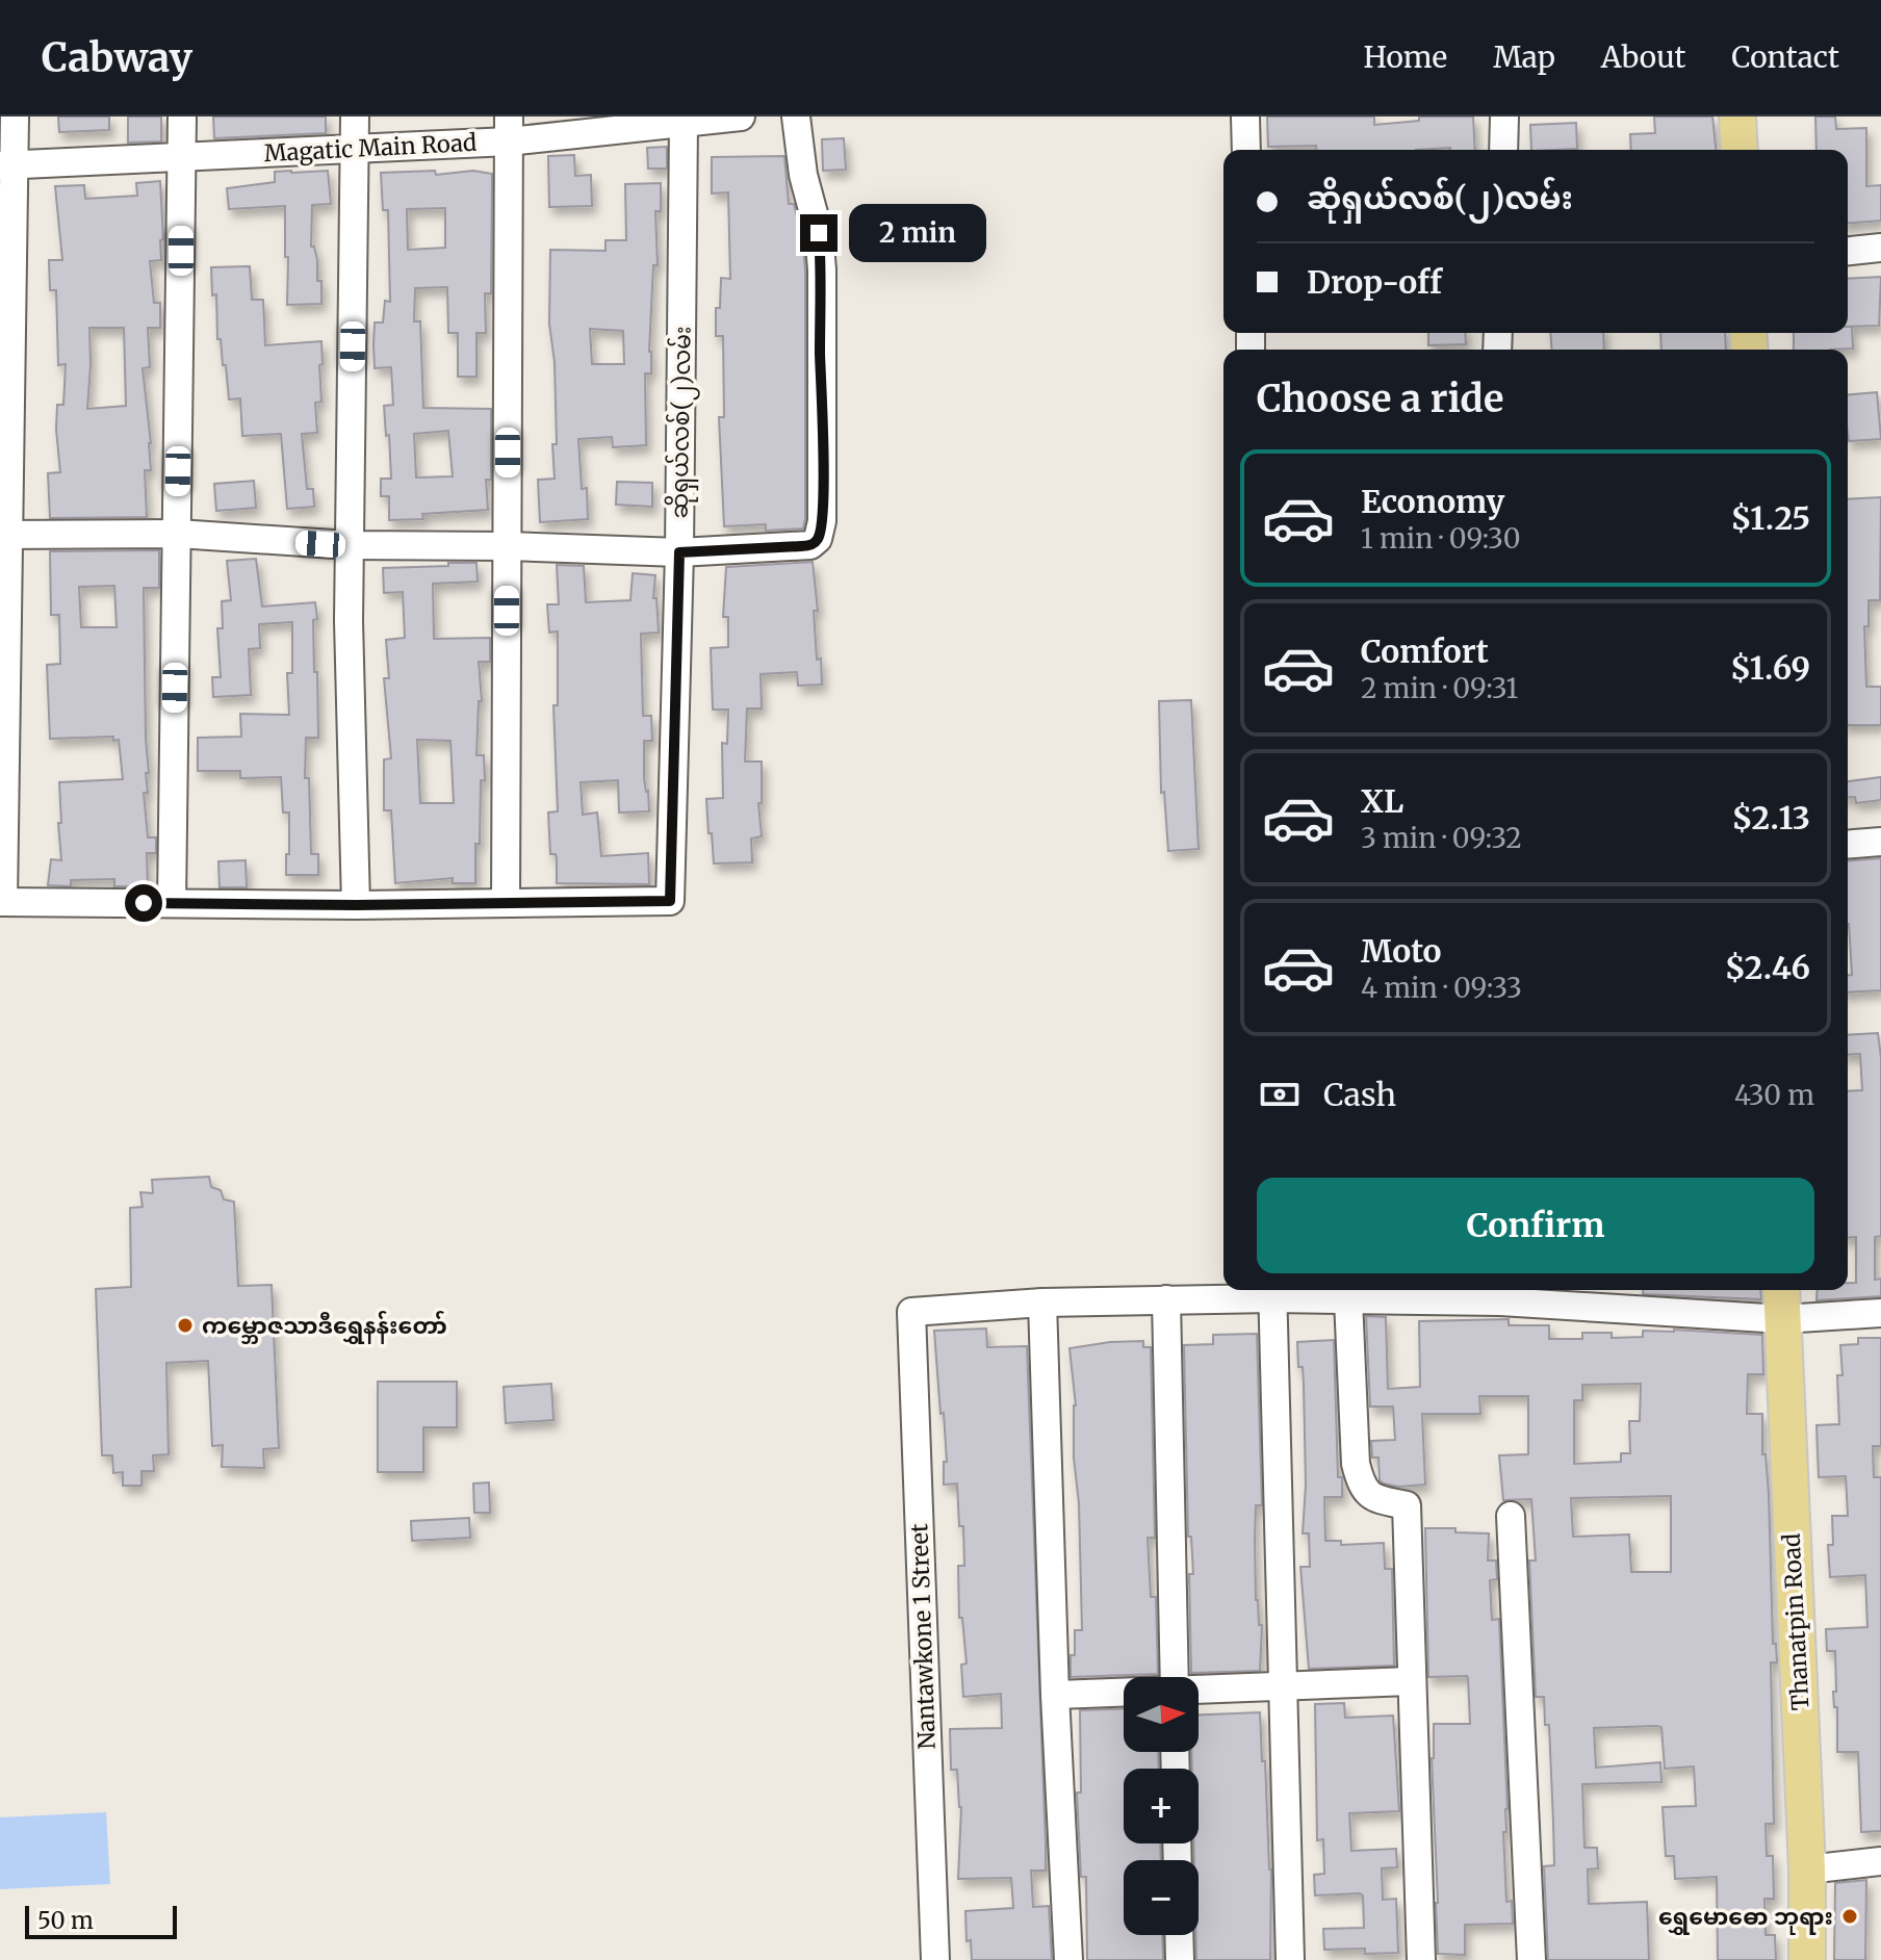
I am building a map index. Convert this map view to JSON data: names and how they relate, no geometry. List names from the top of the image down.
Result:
{
  "streets": {
    "main road": ["Thanatpin Road"],
    "street": ["Magatic Main Road", "ဆိုရှယ်လစ်(၂)လမ်း", "Nantawkone 1 Street"]
  },
  "crossings": [
    ["Magatic Main Road", "ဆိုရှယ်လစ်(၂)လမ်း"]
  ],
  "places": ["ကမ္ဘောဇသာဒီရွှေနန်းတော်", "ရွှေမောဓော ဘုရား"],
  "scale_bar": "50 m",
  "north": "right",
  "page": {
    "header": "Cabway",
    "nav": [
      "Home",
      "Map",
      "About",
      "Contact"
    ],
    "banner": ["ဆိုရှယ်လစ်(၂)လမ်း", "Drop-off"],
    "bubble": "2 min",
    "heading": "Choose a ride",
    "list": [
      {
        "name": "Economy",
        "note": "1 min · 09:30",
        "value": "$1.25"
      },
      {
        "name": "Comfort",
        "note": "2 min · 09:31",
        "value": "$1.69"
      },
      {
        "name": "XL",
        "note": "3 min · 09:32",
        "value": "$2.13"
      },
      {
        "name": "Moto",
        "note": "4 min · 09:33",
        "value": "$2.46"
      }
    ],
    "pay": ["Cash", "430 m"],
    "buttons": "Confirm",
    "map_buttons": ["+", "−"],
    "scale": "50 m"
  }
}
